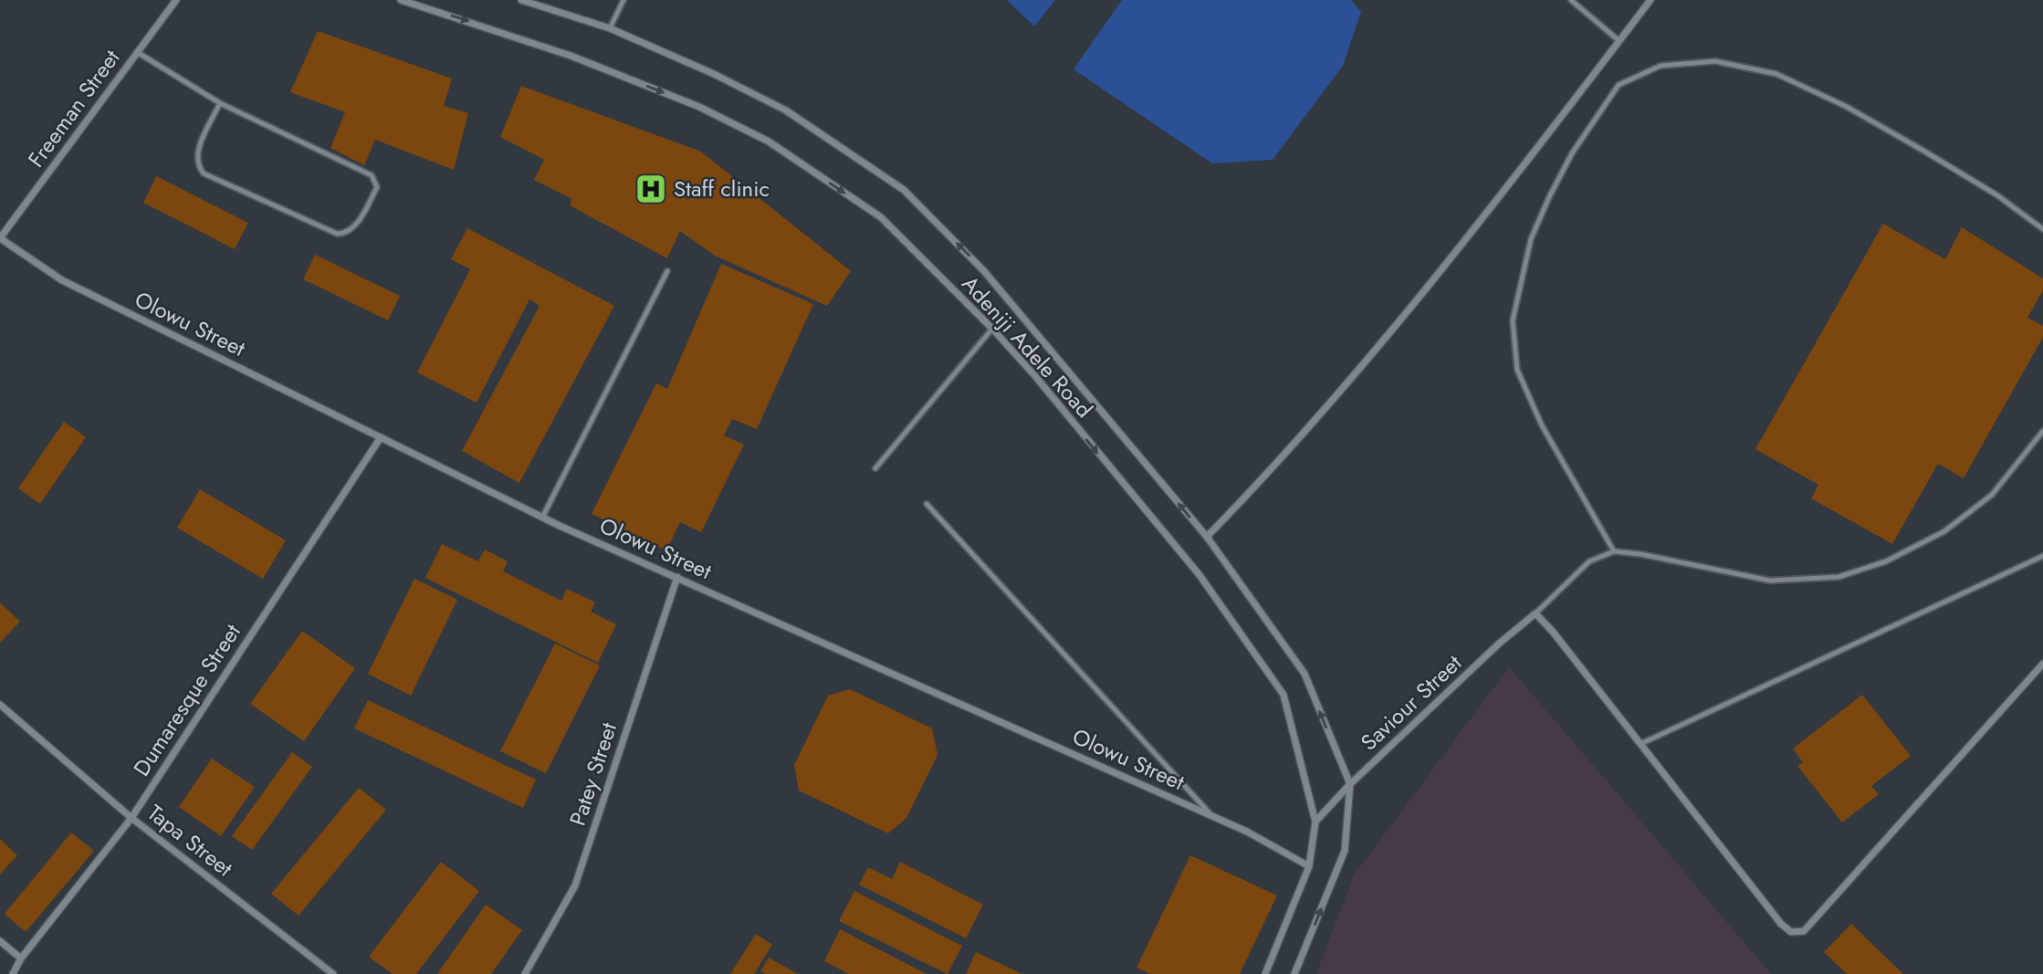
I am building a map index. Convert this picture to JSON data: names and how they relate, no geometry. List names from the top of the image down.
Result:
{
  "streets": {
    "street": [
      "Freeman Street",
      "Olowu Street",
      "Adeniji Adele Road",
      "Dumaresque Street",
      "Saviour Street",
      "Patey Street",
      "Tapa Street"
    ]
  },
  "crossings": [
    ["Freeman Street", "Olowu Street"],
    ["Olowu Street", "Adeniji Adele Road"],
    ["Olowu Street", "Dumaresque Street"],
    ["Olowu Street", "Patey Street"],
    ["Adeniji Adele Road", "Saviour Street"],
    ["Dumaresque Street", "Tapa Street"]
  ],
  "places": {
    "hospital": ["Staff clinic"]
  }
}
